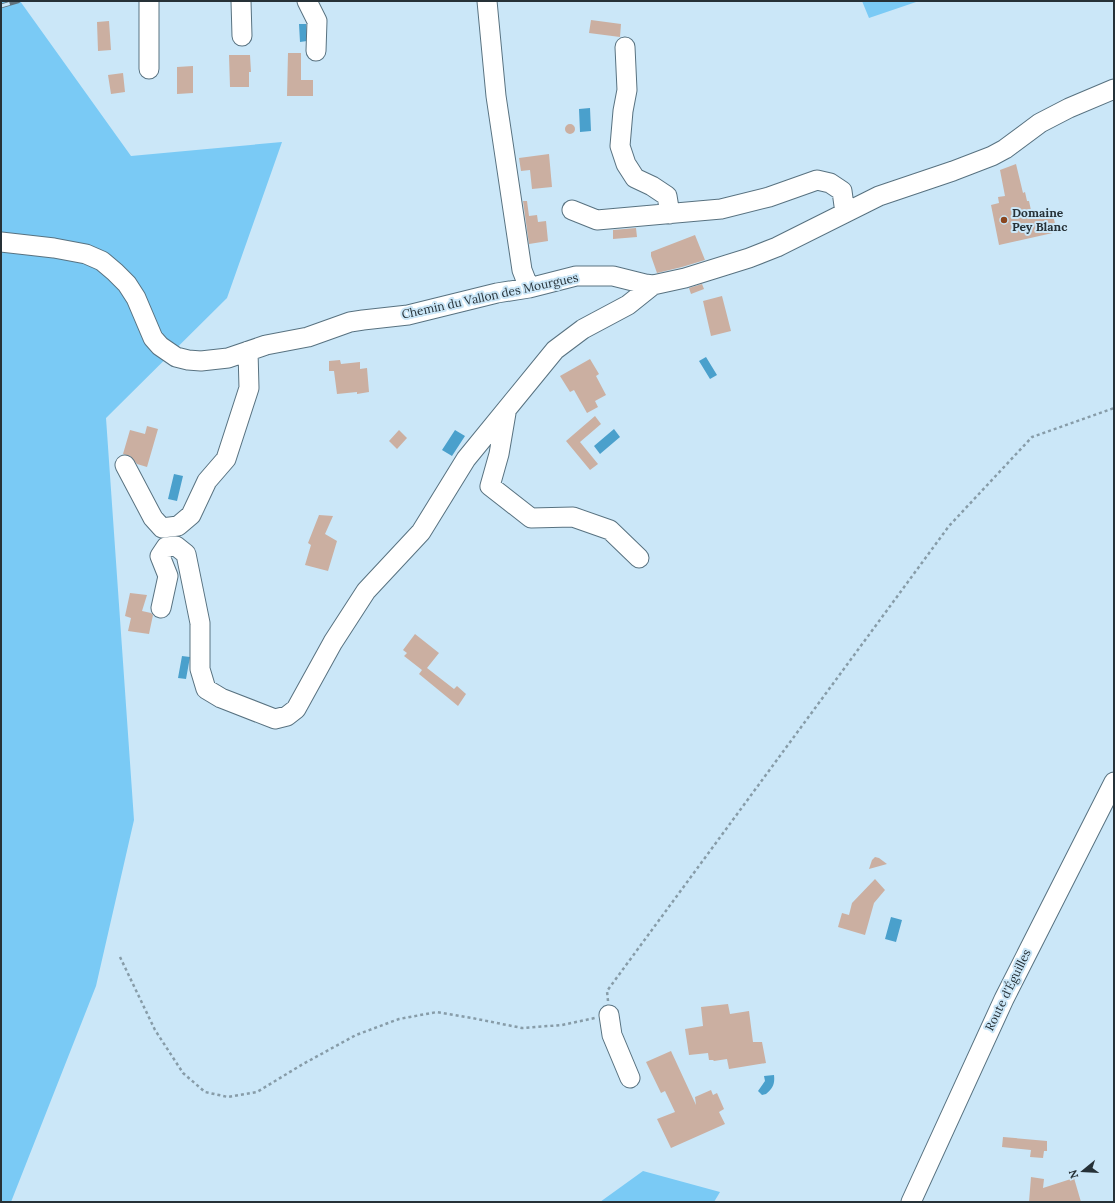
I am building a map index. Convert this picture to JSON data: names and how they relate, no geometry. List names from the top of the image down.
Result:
{
  "streets": {
    "street": ["Chemin du Vallon des Mourgues", "Route d'Éguilles"]
  },
  "places": ["Domaine Pey Blanc"],
  "north": "left"
}
